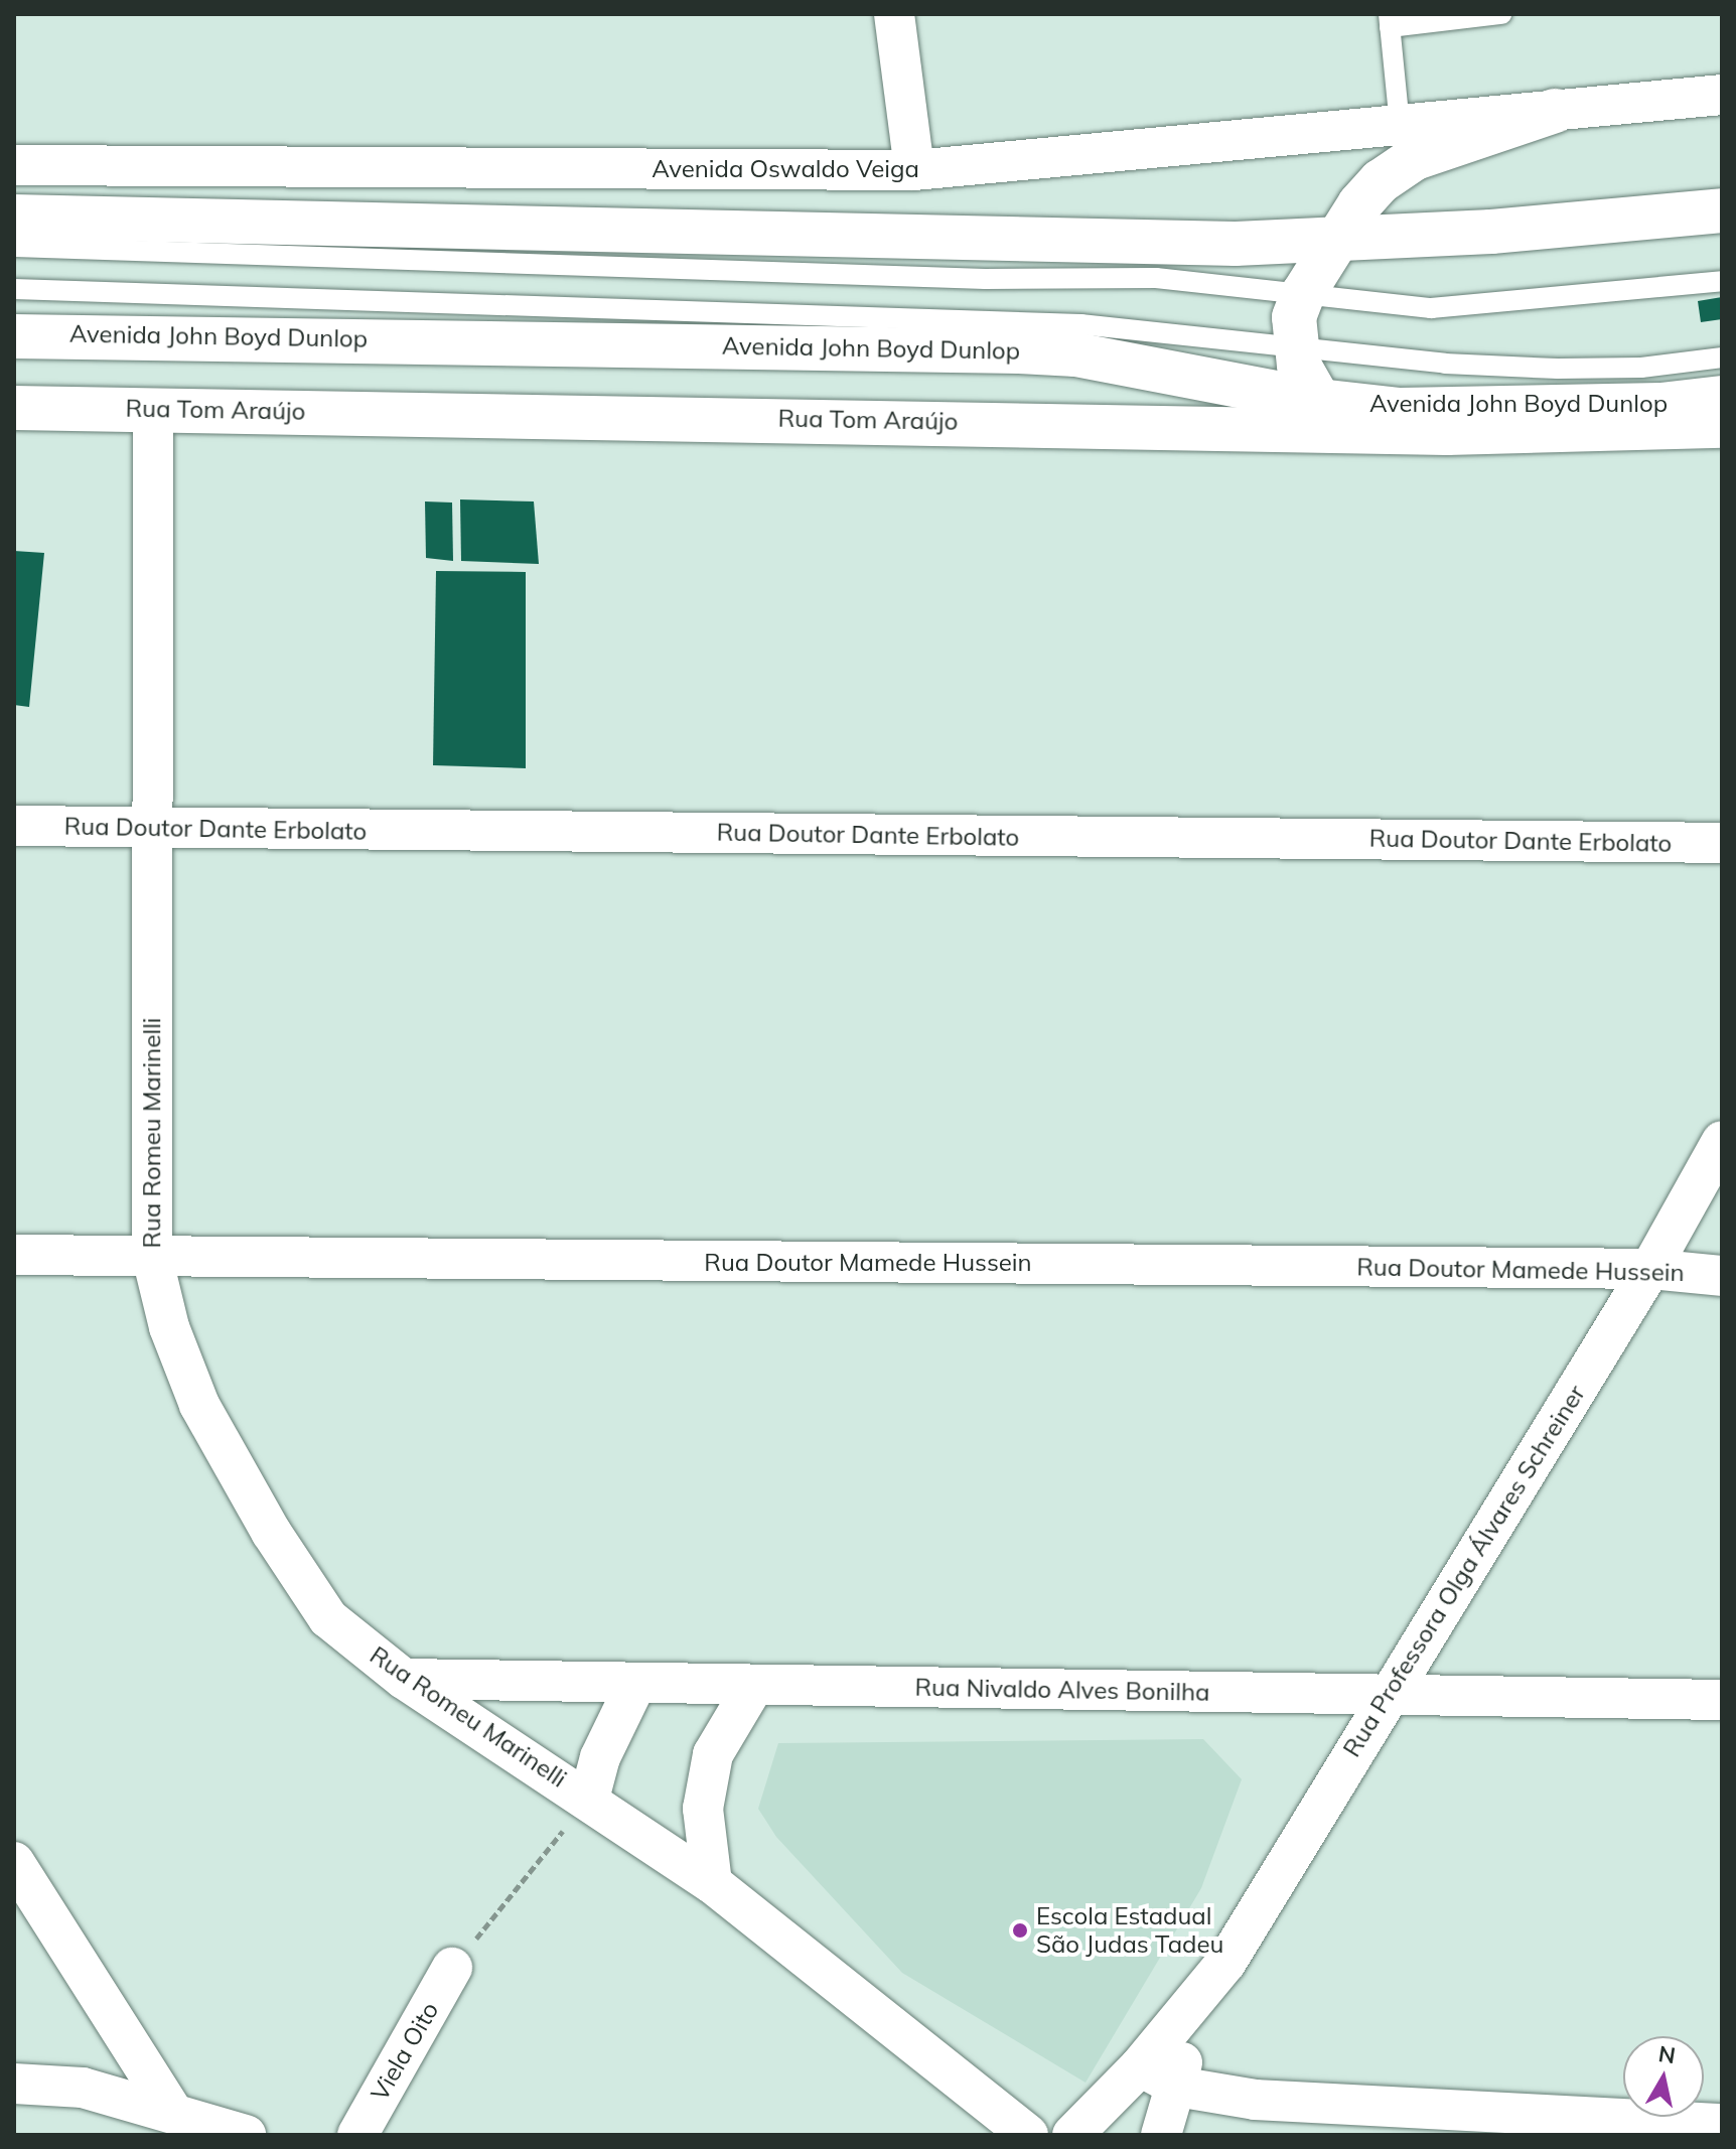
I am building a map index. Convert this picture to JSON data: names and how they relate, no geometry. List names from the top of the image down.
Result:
{
  "streets": {
    "main road": ["Avenida John Boyd Dunlop", "Rua Tom Araújo"],
    "street": [
      "Avenida Oswaldo Veiga",
      "Rua Doutor Dante Erbolato",
      "Rua Romeu Marinelli",
      "Rua Doutor Mamede Hussein",
      "Rua Professora Olga Álvares Schreiner",
      "Rua Nivaldo Alves Bonilha",
      "Viela Oito"
    ]
  },
  "crossings": [
    ["Avenida John Boyd Dunlop", "Rua Tom Araújo"],
    ["Rua Tom Araújo", "Rua Romeu Marinelli"],
    ["Rua Doutor Dante Erbolato", "Rua Romeu Marinelli"],
    ["Rua Romeu Marinelli", "Rua Doutor Mamede Hussein"],
    ["Rua Romeu Marinelli", "Rua Nivaldo Alves Bonilha"],
    ["Rua Doutor Mamede Hussein", "Rua Professora Olga Álvares Schreiner"],
    ["Rua Professora Olga Álvares Schreiner", "Rua Nivaldo Alves Bonilha"]
  ],
  "places": ["Escola Estadual São Judas Tadeu"],
  "north": "top"
}
